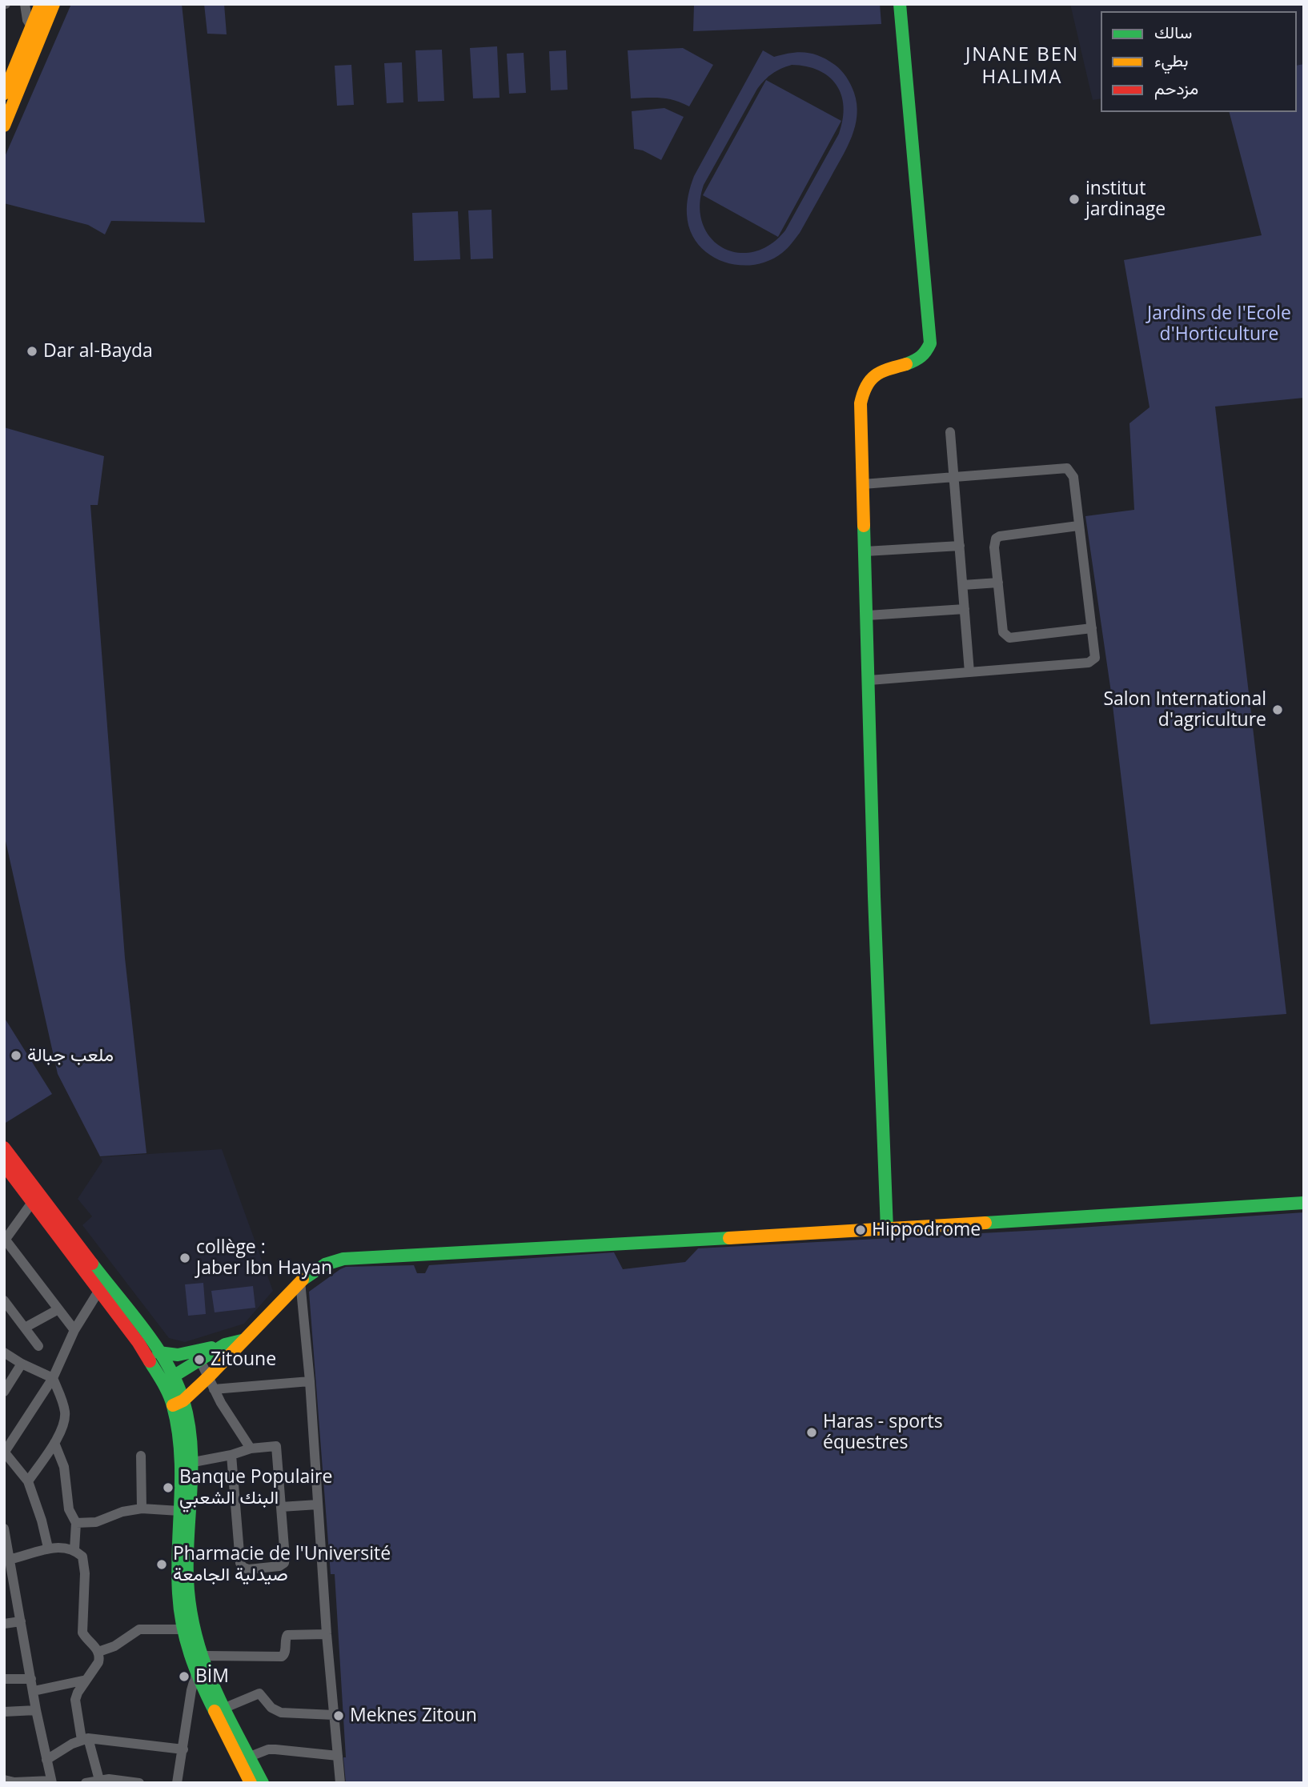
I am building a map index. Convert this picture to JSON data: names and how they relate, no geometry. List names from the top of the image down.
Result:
{
  "districts": ["JNANE BEN HALIMA"],
  "parks": ["Jardins de I'Ecole d'Horticulture"],
  "places": [
    "institut jardinage",
    "Dar al-Bayda",
    "Salon International d'agriculture",
    "ملعب جبالة",
    "Hippodrome",
    "collège : Jaber Ibn Hayan",
    "Zitoune",
    "Haras - sports équestres",
    "Banque Populaire البنك الشعبي",
    "Pharmacie de l'Université صيدلية الجامعة",
    "BİM",
    "Meknes Zitoun"
  ],
  "legend": ["سالك", "بطيء", "مزدحم"]
}
